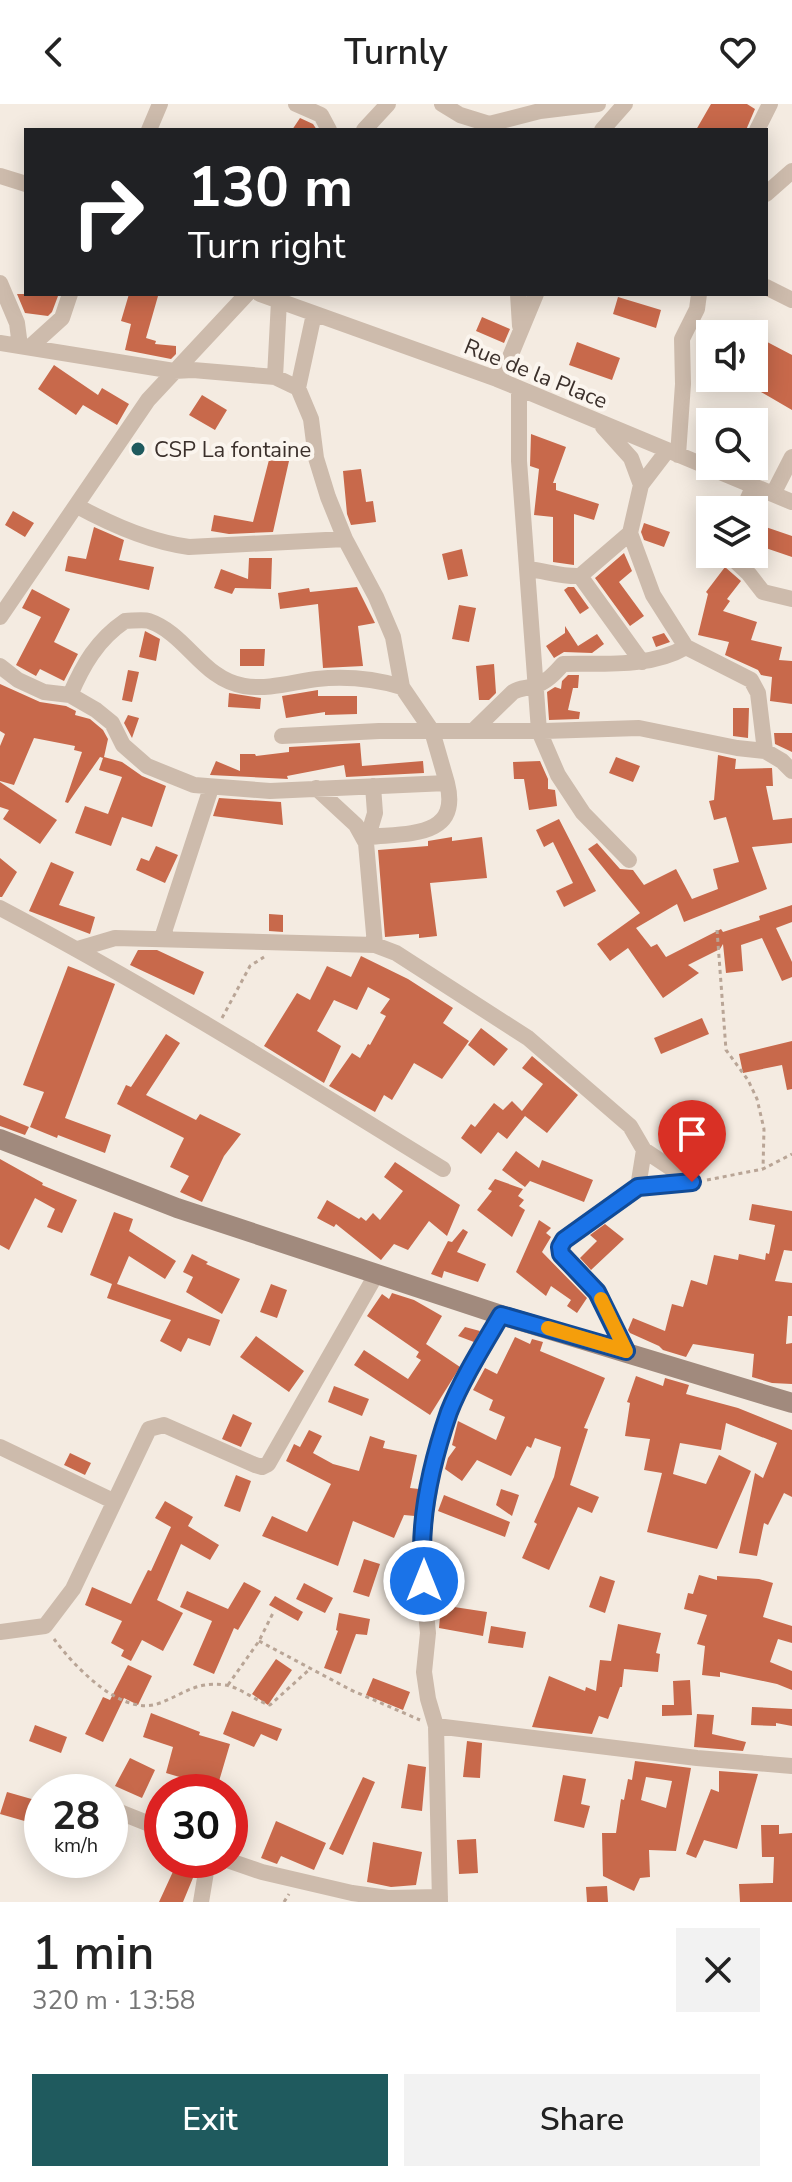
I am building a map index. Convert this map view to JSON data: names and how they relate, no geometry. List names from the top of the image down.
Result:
{
  "streets": {
    "street": ["Rue de la Place"]
  },
  "places": ["CSP La fontaine"],
  "page": {
    "header": "Turnly",
    "turn": ["130 m", "Turn right"],
    "speed": "28 km/h",
    "limit": "30",
    "heading": ["1 min", "320 m · 13:58"],
    "buttons": ["Exit", "Share"]
  }
}
